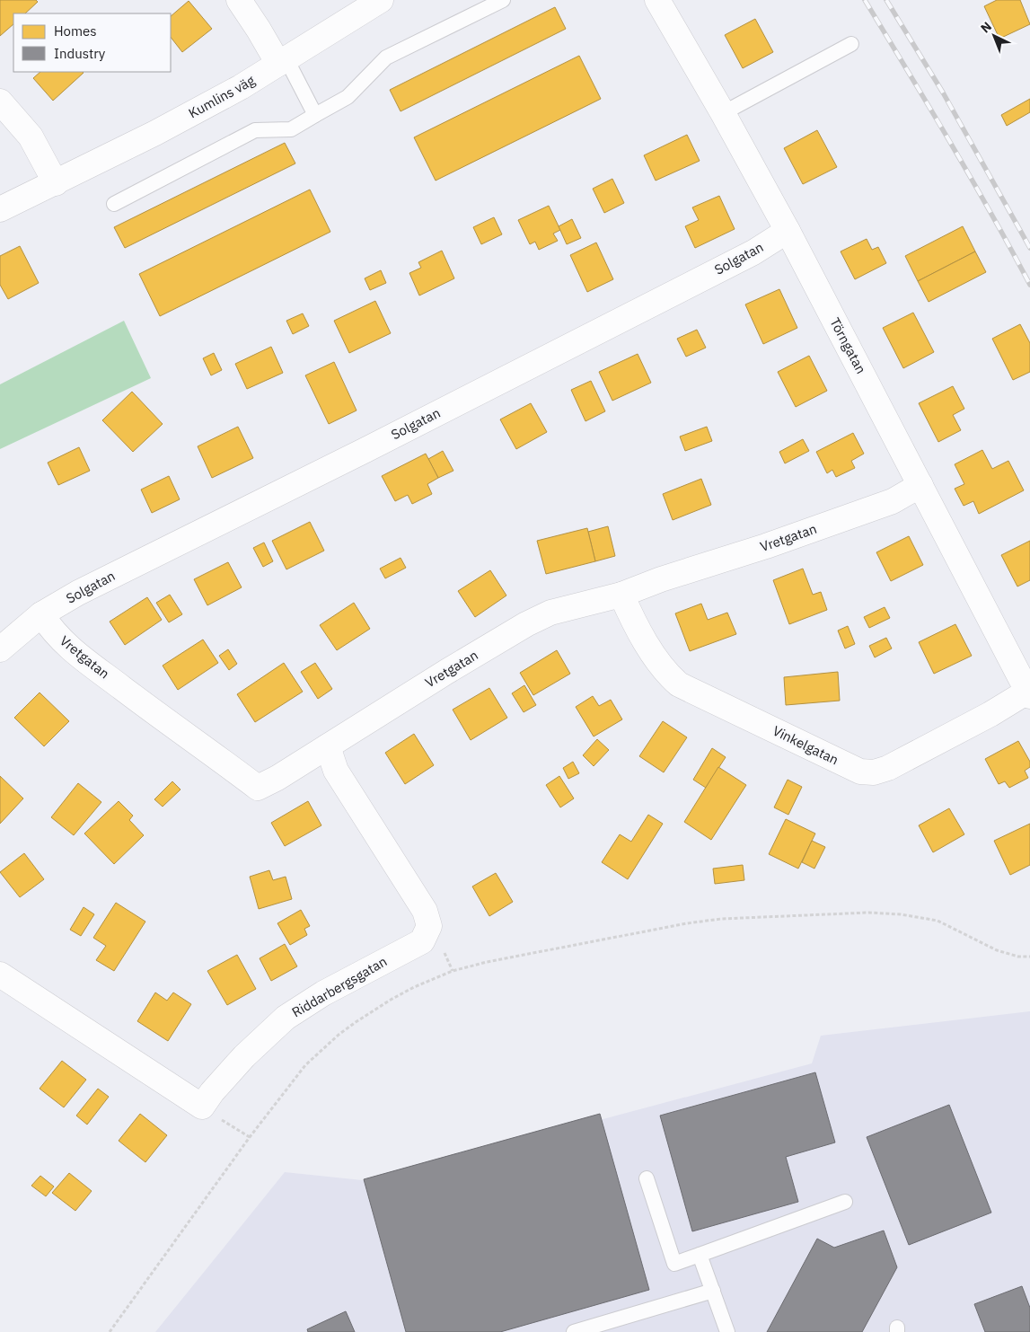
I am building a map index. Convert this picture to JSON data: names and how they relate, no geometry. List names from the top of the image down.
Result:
{
  "streets": {
    "street": [
      "Kumlins väg",
      "Solgatan",
      "Törngatan",
      "Vretgatan",
      "Vinkelgatan",
      "Riddarbergsgatan"
    ]
  },
  "crossings": [
    ["Solgatan", "Törngatan"],
    ["Solgatan", "Vretgatan"],
    ["Törngatan", "Vretgatan"],
    ["Törngatan", "Vinkelgatan"],
    ["Vretgatan", "Vinkelgatan"],
    ["Vretgatan", "Riddarbergsgatan"]
  ],
  "legend": ["Homes", "Industry"],
  "north": "top left"
}
